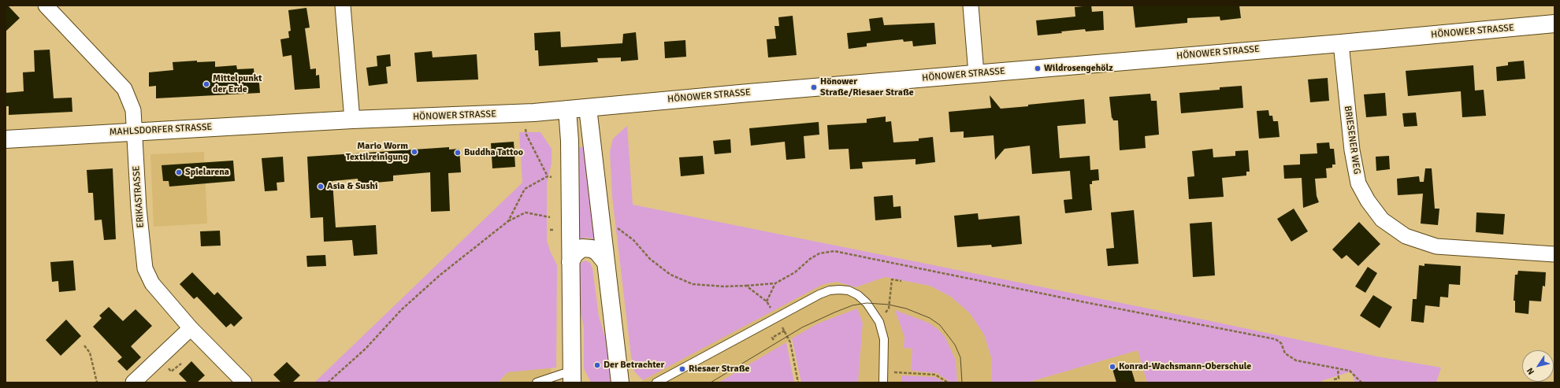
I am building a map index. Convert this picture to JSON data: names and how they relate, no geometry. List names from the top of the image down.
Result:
{
  "streets": {
    "main road": ["HÖNOWER STRASSE", "MAHLSDORFER STRASSE"],
    "street": ["BRIESENER WEG", "ERIKASTRASSE"]
  },
  "crossings": [
    ["HÖNOWER STRASSE", "MAHLSDORFER STRASSE"],
    ["HÖNOWER STRASSE", "BRIESENER WEG"],
    ["MAHLSDORFER STRASSE", "ERIKASTRASSE"]
  ],
  "places": [
    "Wildrosengehölz",
    "Mittelpunkt der Erde",
    "Hönower Straße/Riesaer Straße",
    "Mario Worm Textilreinigung",
    "Buddha Tattoo",
    "Spielarena",
    "Asia & Sushi",
    "Der Betrachter",
    "Konrad-Wachsmann-Oberschule",
    "Riesaer Straße"
  ],
  "north": "bottom left"
}
